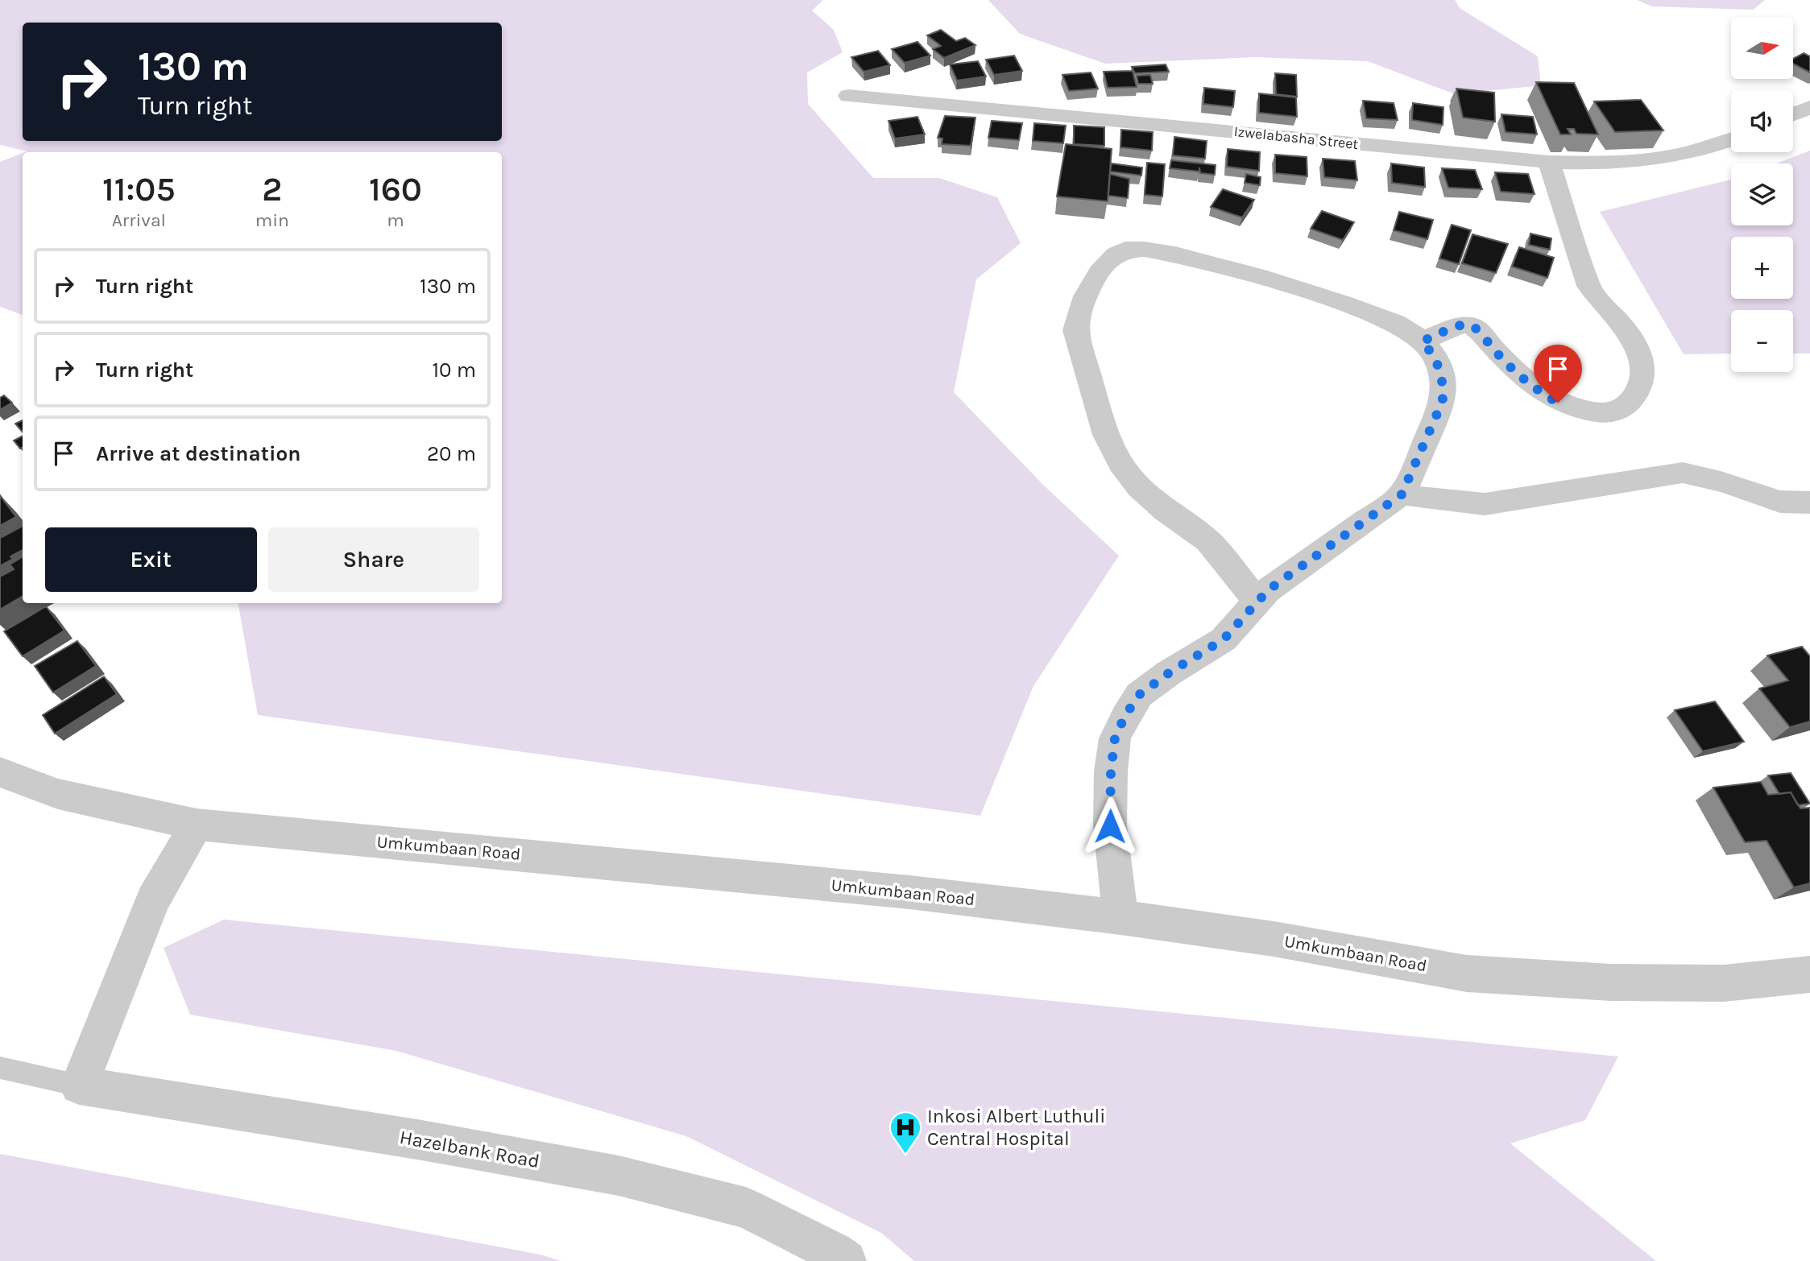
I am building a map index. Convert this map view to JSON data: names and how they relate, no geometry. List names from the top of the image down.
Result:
{
  "streets": {
    "street": ["Izwelabasha Street", "Umkumbaan Road", "Hazelbank Road"]
  },
  "places": {
    "hospital": ["Inkosi Albert Luthuli Central Hospital"]
  },
  "north": "right",
  "page": {
    "map_buttons": ["+", "−"],
    "turn": ["130 m", "Turn right"],
    "eta": [
      "11:05",
      "Arrival",
      "2",
      "min",
      "160",
      "m"
    ],
    "list": [
      {
        "name": "Turn right",
        "value": "130 m"
      },
      {
        "name": "Turn right",
        "value": "10 m"
      },
      {
        "name": "Arrive at destination",
        "value": "20 m"
      }
    ],
    "buttons": ["Exit", "Share"]
  }
}
